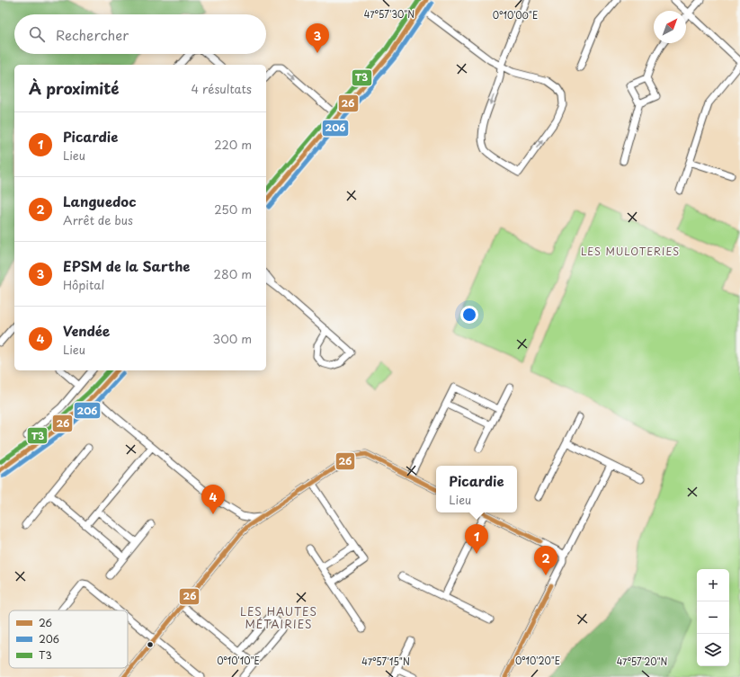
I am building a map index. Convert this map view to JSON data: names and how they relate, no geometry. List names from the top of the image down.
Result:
{
  "districts": ["LES MULOTERIES", "LES HAUTES MÉTAIRIES"],
  "lines": ["transit line 26", "transit line T3", "transit line 206"],
  "legend": ["26", "206", "T3"],
  "north": "top right",
  "page": {
    "search": "Rechercher",
    "pins": [
      "3",
      "4",
      "1",
      "2"
    ],
    "heading": ["À proximité", "4 résultats"],
    "list": [
      {
        "mark": "1",
        "name": "Picardie",
        "note": "Lieu",
        "value": "220 m"
      },
      {
        "mark": "2",
        "name": "Languedoc",
        "note": "Arrêt de bus",
        "value": "250 m"
      },
      {
        "mark": "3",
        "name": "EPSM de la Sarthe",
        "note": "Hôpital",
        "value": "280 m"
      },
      {
        "mark": "4",
        "name": "Vendée",
        "note": "Lieu",
        "value": "300 m"
      }
    ],
    "popup": ["Picardie", "Lieu"],
    "map_buttons": ["+", "−"]
  },
  "coordinates": [
    "47°57'30\"N",
    "0°10'00\"E",
    "0°10'10\"E",
    "0°10'20\"E",
    "47°57'15\"N",
    "47°57'20\"N"
  ]
}
